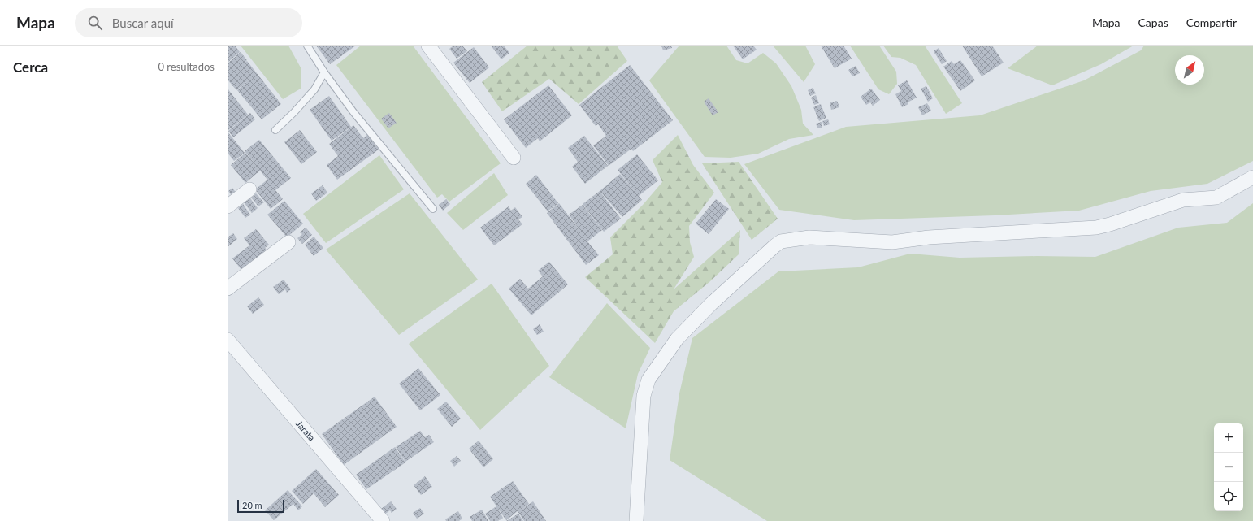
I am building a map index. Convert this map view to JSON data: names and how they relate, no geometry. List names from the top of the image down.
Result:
{
  "streets": {
    "street": ["Jarata"]
  },
  "scale_bar": "20 m",
  "north": "top right",
  "page": {
    "header": "Mapa",
    "search": "Buscar aquí",
    "nav": ["Mapa", "Capas", "Compartir"],
    "heading": ["Cerca", "0 resultados"],
    "map_buttons": ["+", "−"],
    "scale": "20 m"
  }
}
